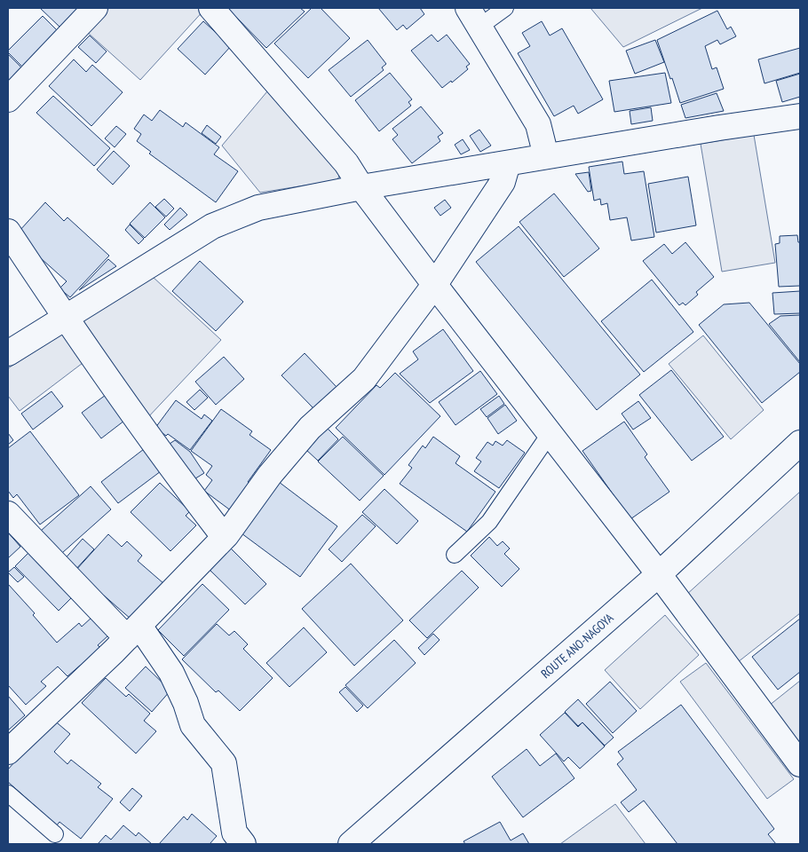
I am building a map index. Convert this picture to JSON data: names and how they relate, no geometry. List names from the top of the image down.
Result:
{
  "streets": {
    "street": ["ROUTE ANO-NAGOYA"]
  }
}
